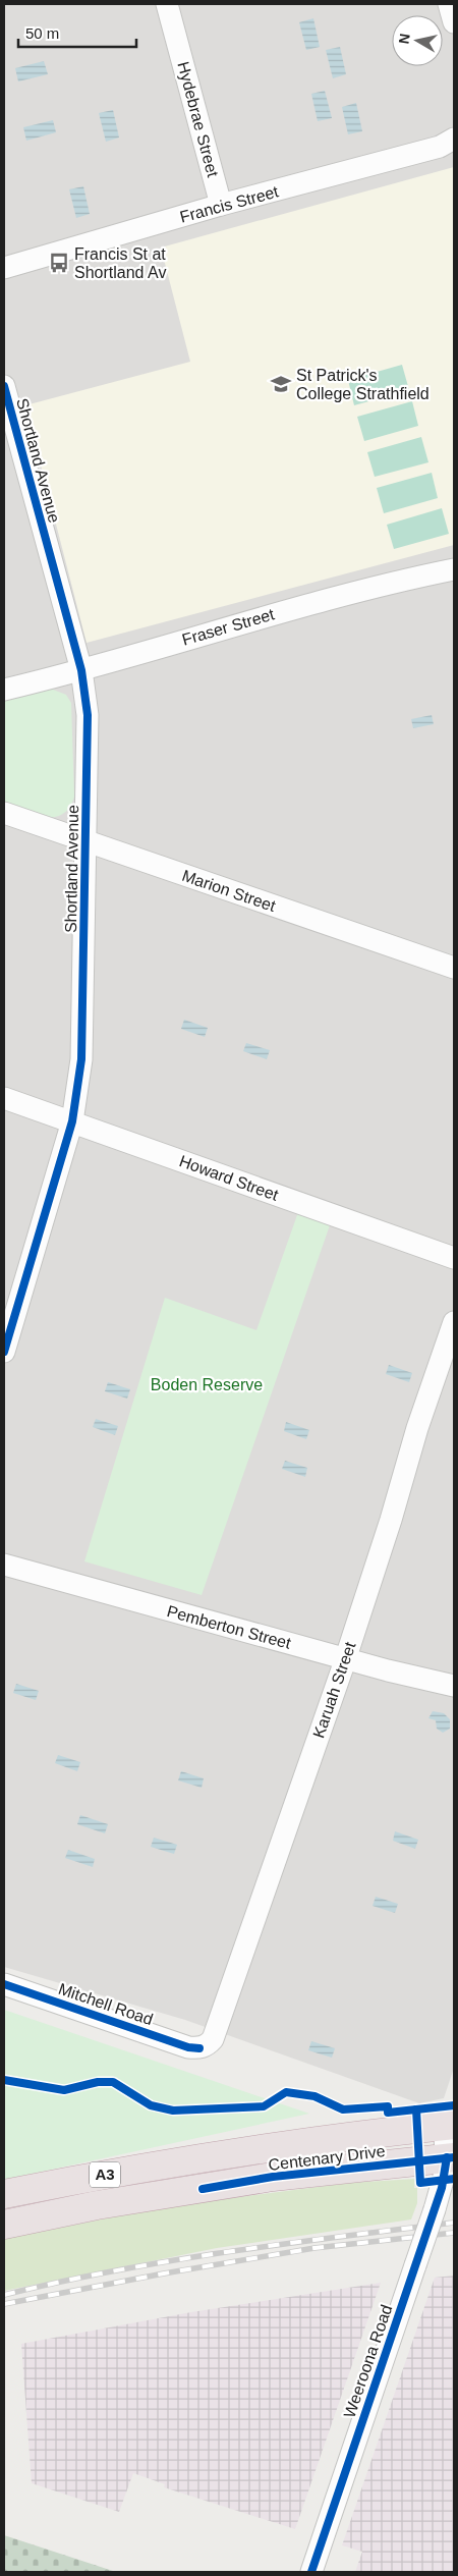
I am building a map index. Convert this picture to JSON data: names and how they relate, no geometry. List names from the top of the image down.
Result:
{
  "streets": {
    "highway": ["Centenary Drive", "A3"],
    "street": [
      "Hydebrae Street",
      "Francis Street",
      "Shortland Avenue",
      "Fraser Street",
      "Marion Street",
      "Howard Street",
      "Pemberton Street",
      "Karuah Street",
      "Mitchell Road",
      "Weeroona Road"
    ]
  },
  "crossings": [
    ["Hydebrae Street", "Francis Street"],
    ["Shortland Avenue", "Fraser Street"],
    ["Shortland Avenue", "Marion Street"],
    ["Shortland Avenue", "Howard Street"],
    ["Pemberton Street", "Karuah Street"],
    ["Karuah Street", "Mitchell Road"],
    ["Centenary Drive", "Weeroona Road"]
  ],
  "parks": ["Boden Reserve"],
  "places": {
    "bus stop": ["Francis St at Shortland Av"],
    "school or university": ["St Patrick's College Strathfield"]
  },
  "scale_bar": "50 m",
  "north": "left"
}
